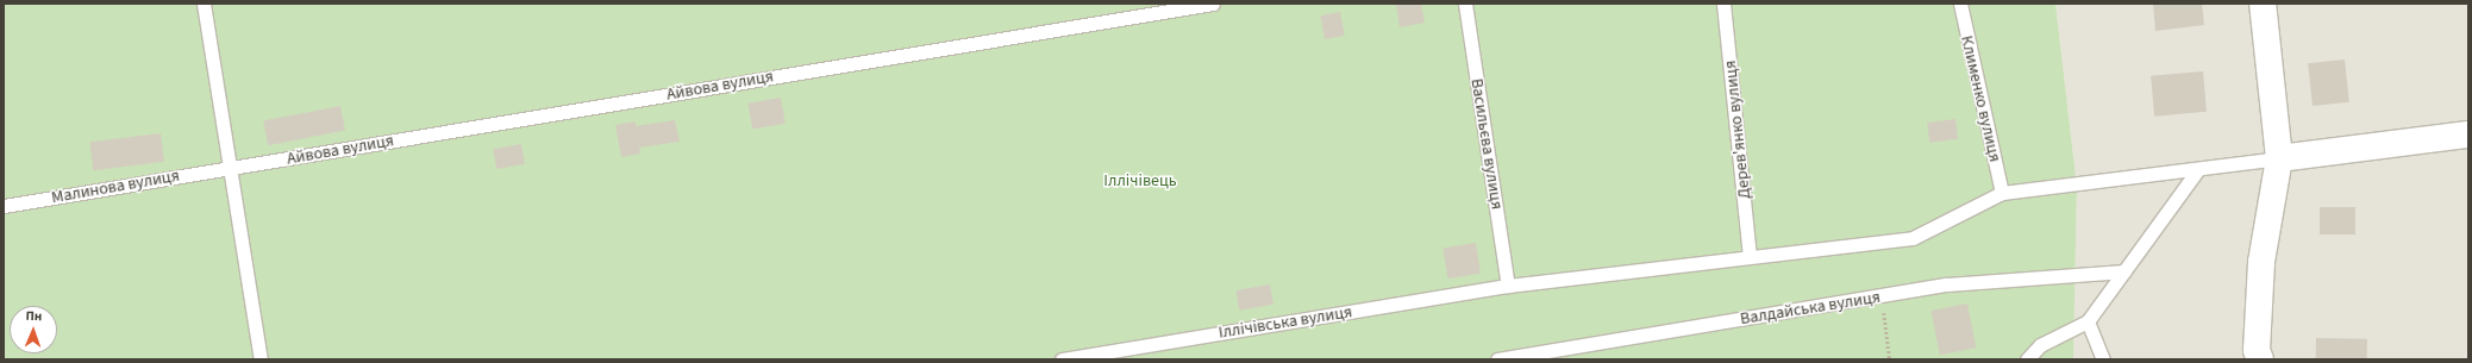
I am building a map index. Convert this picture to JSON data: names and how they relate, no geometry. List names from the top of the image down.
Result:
{
  "streets": {
    "lane": [
      "Айвова вулиця",
      "Клименко вулиця",
      "Дерев'янко вулиця",
      "Васильєва вулиця",
      "Малинова вулиця",
      "Валдайська вулиця",
      "Іллічівська вулиця"
    ]
  },
  "crossings": [
    ["Айвова вулиця", "Малинова вулиця"],
    ["Клименко вулиця", "Іллічівська вулиця"],
    ["Дерев'янко вулиця", "Іллічівська вулиця"],
    ["Васильєва вулиця", "Іллічівська вулиця"]
  ],
  "parks": ["Іллічівець"],
  "north": "top"
}
